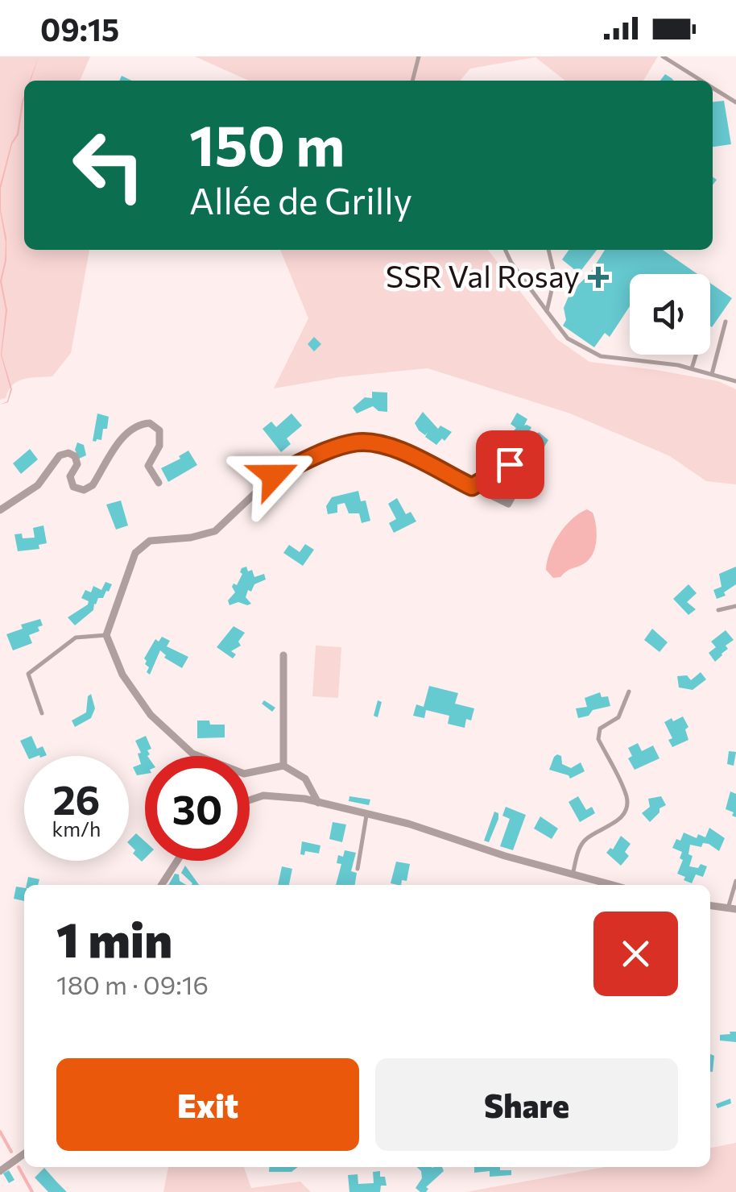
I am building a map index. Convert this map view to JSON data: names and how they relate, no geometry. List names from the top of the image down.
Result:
{
  "places": {
    "health": ["SSR Val Rosay"]
  },
  "page": {
    "status": "09:15",
    "turn": ["150 m", "Allée de Grilly"],
    "speed": "26 km/h",
    "limit": "30",
    "heading": ["1 min", "180 m · 09:16"],
    "buttons": ["Exit", "Share"]
  }
}
